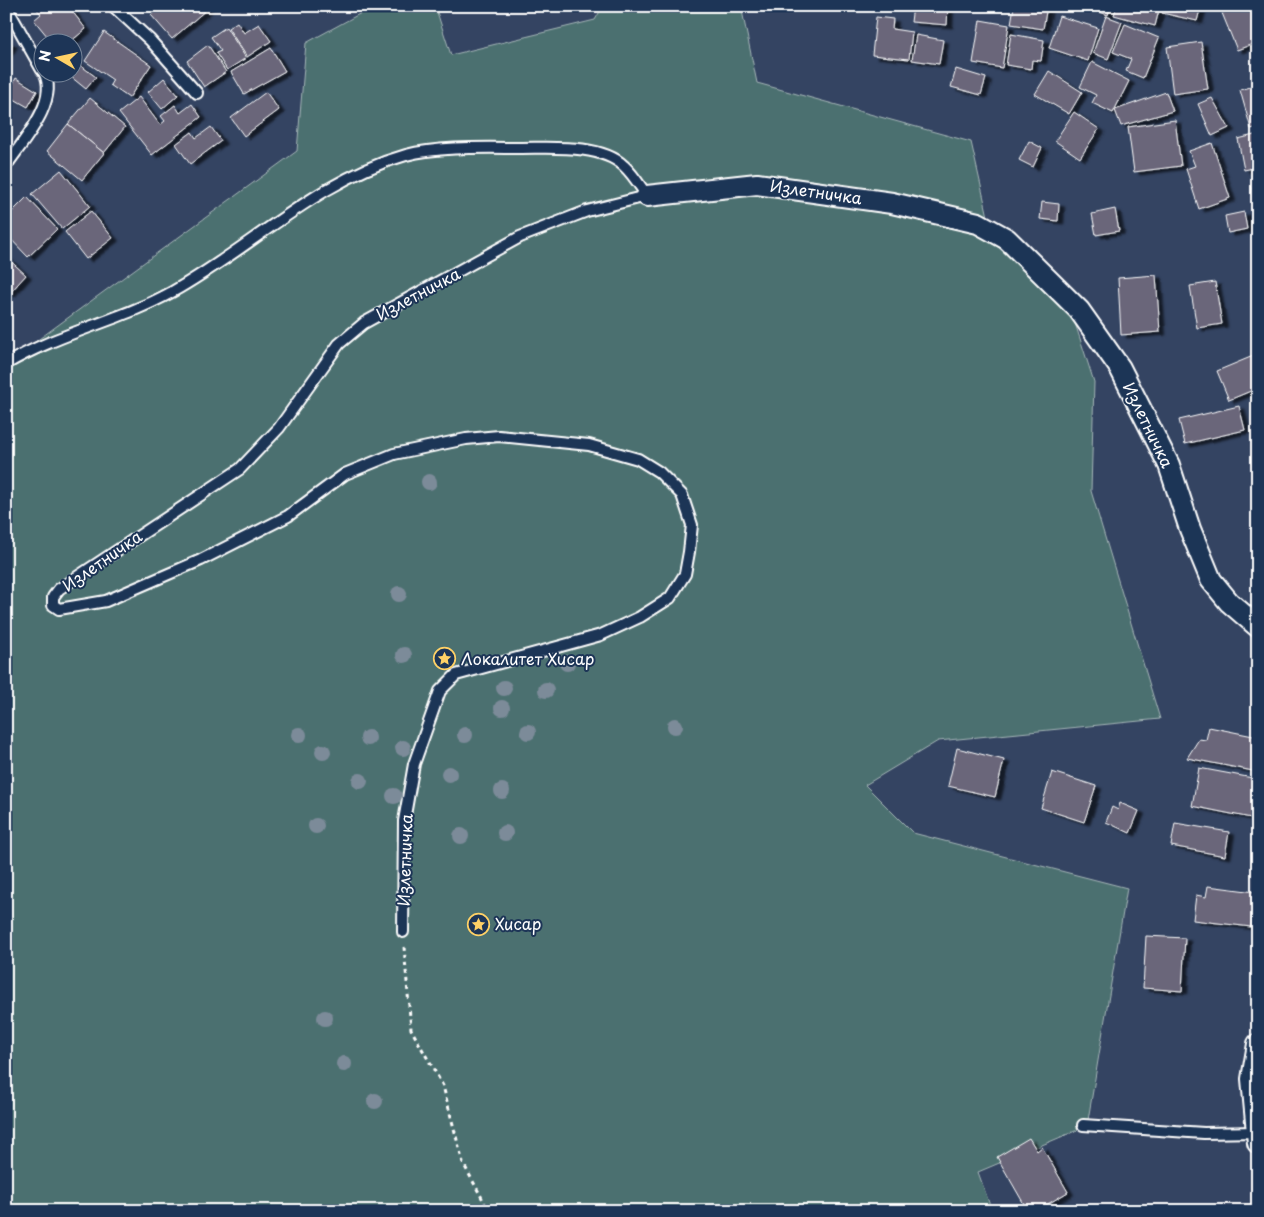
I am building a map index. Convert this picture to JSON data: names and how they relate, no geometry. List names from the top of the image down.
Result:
{
  "streets": {
    "street": ["Излетничка"]
  },
  "places": {
    "place": ["Локалитет Хисар", "Хисар"]
  },
  "north": "left"
}
